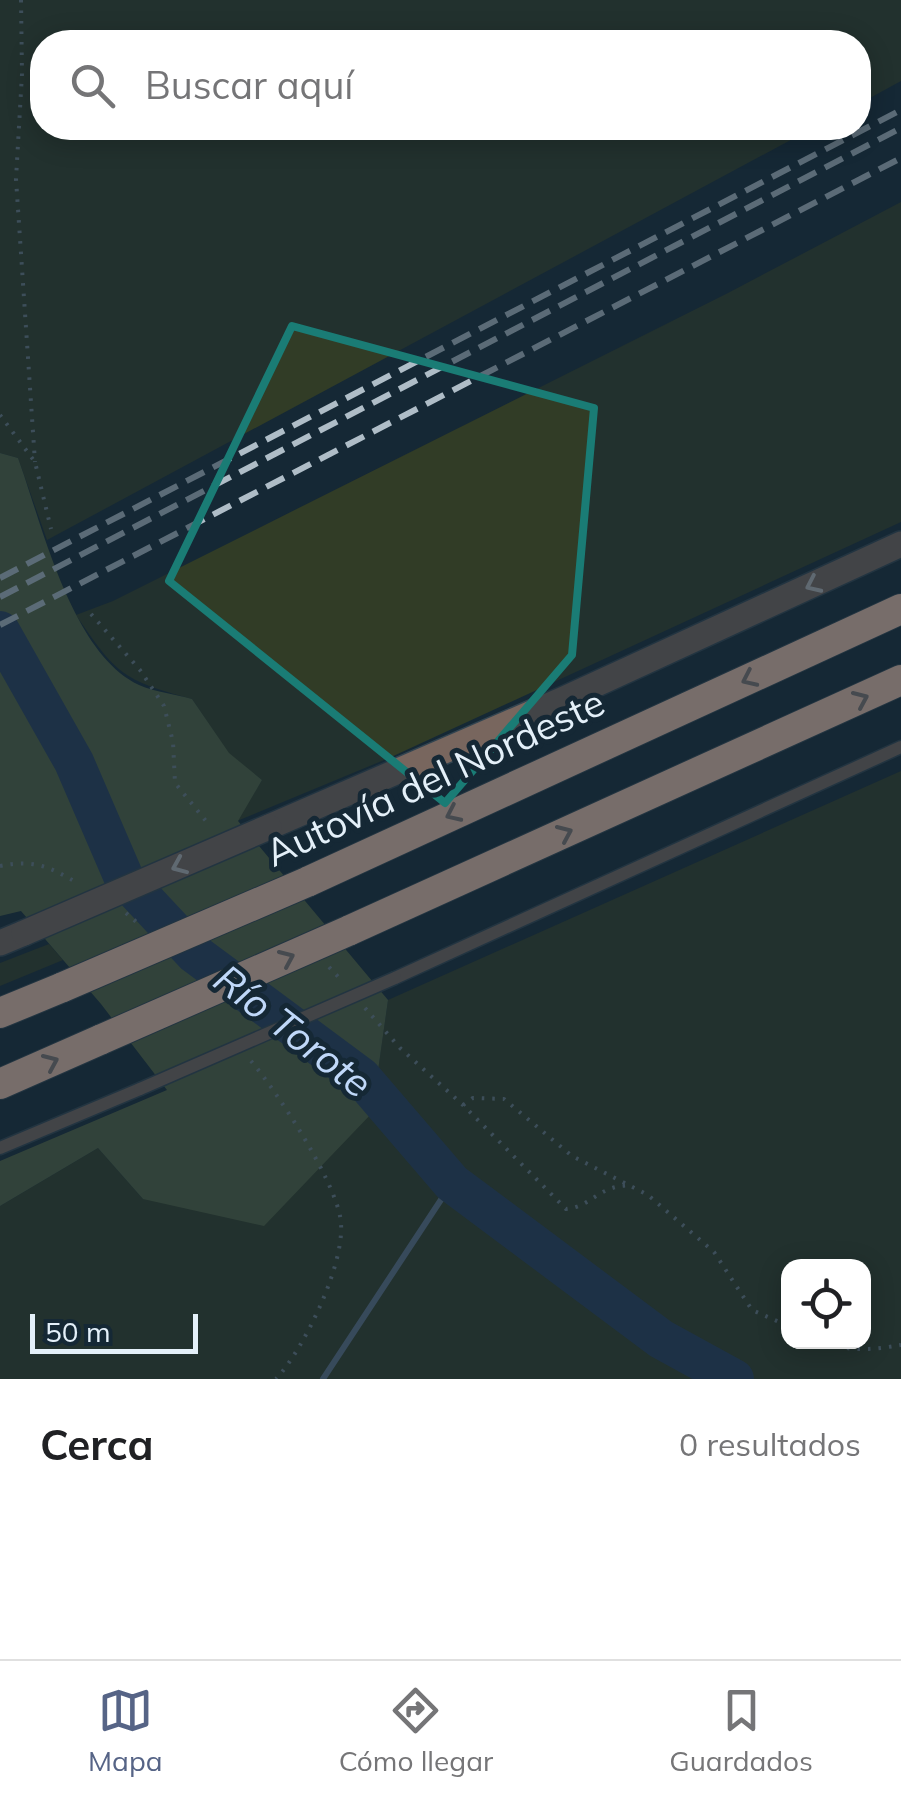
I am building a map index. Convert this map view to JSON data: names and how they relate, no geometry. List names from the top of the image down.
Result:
{
  "streets": {
    "highway": ["Autovía del Nordeste"]
  },
  "water": ["Río Torote"],
  "scale_bar": "50 m",
  "page": {
    "search": "Buscar aquí",
    "scale": "50 m",
    "heading": ["Cerca", "0 resultados"],
    "nav": ["Mapa", "Cómo llegar", "Guardados"]
  }
}
